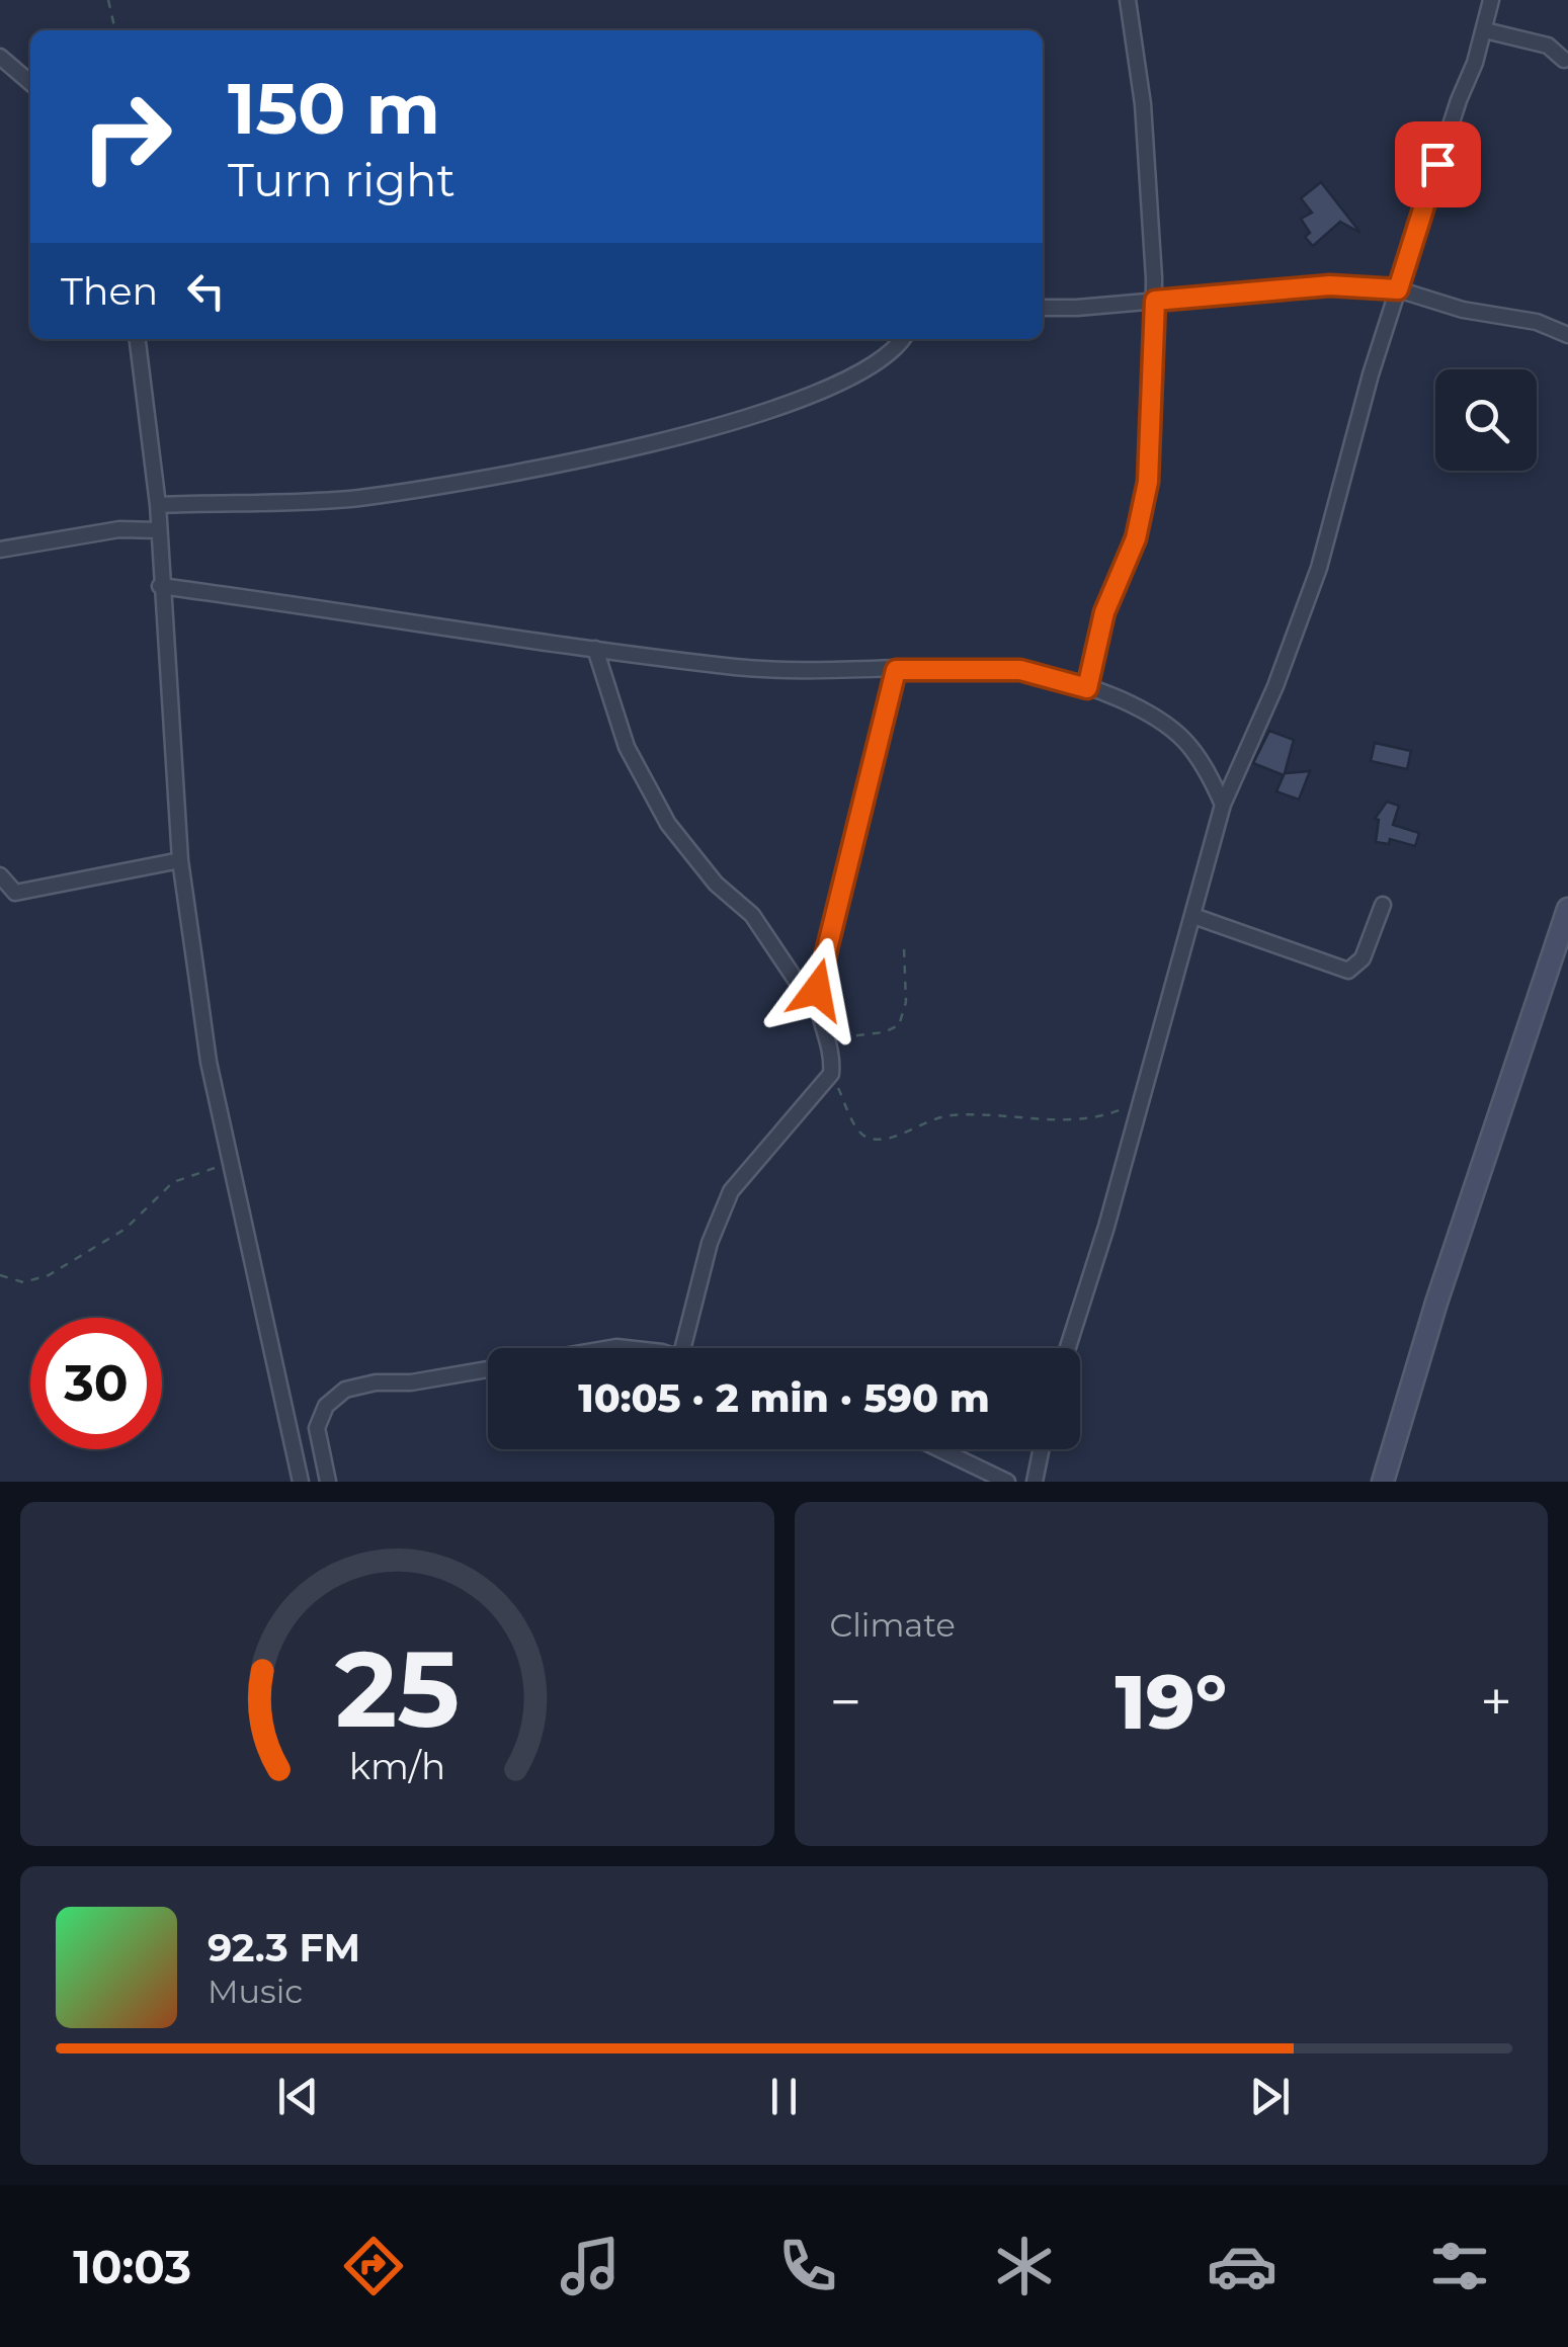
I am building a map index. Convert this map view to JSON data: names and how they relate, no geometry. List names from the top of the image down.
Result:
{
  "page": {
    "turn": ["150 m", "Turn right"],
    "then": "Then",
    "limit": "30",
    "trip": "10:05 · 2 min · 590 m",
    "tile": "Climate",
    "heat": ["−", "19°", "+"],
    "song": ["92.3 FM", "Music"],
    "tabs": "10:03",
    "gauge": ["25", "km/h"]
  }
}
